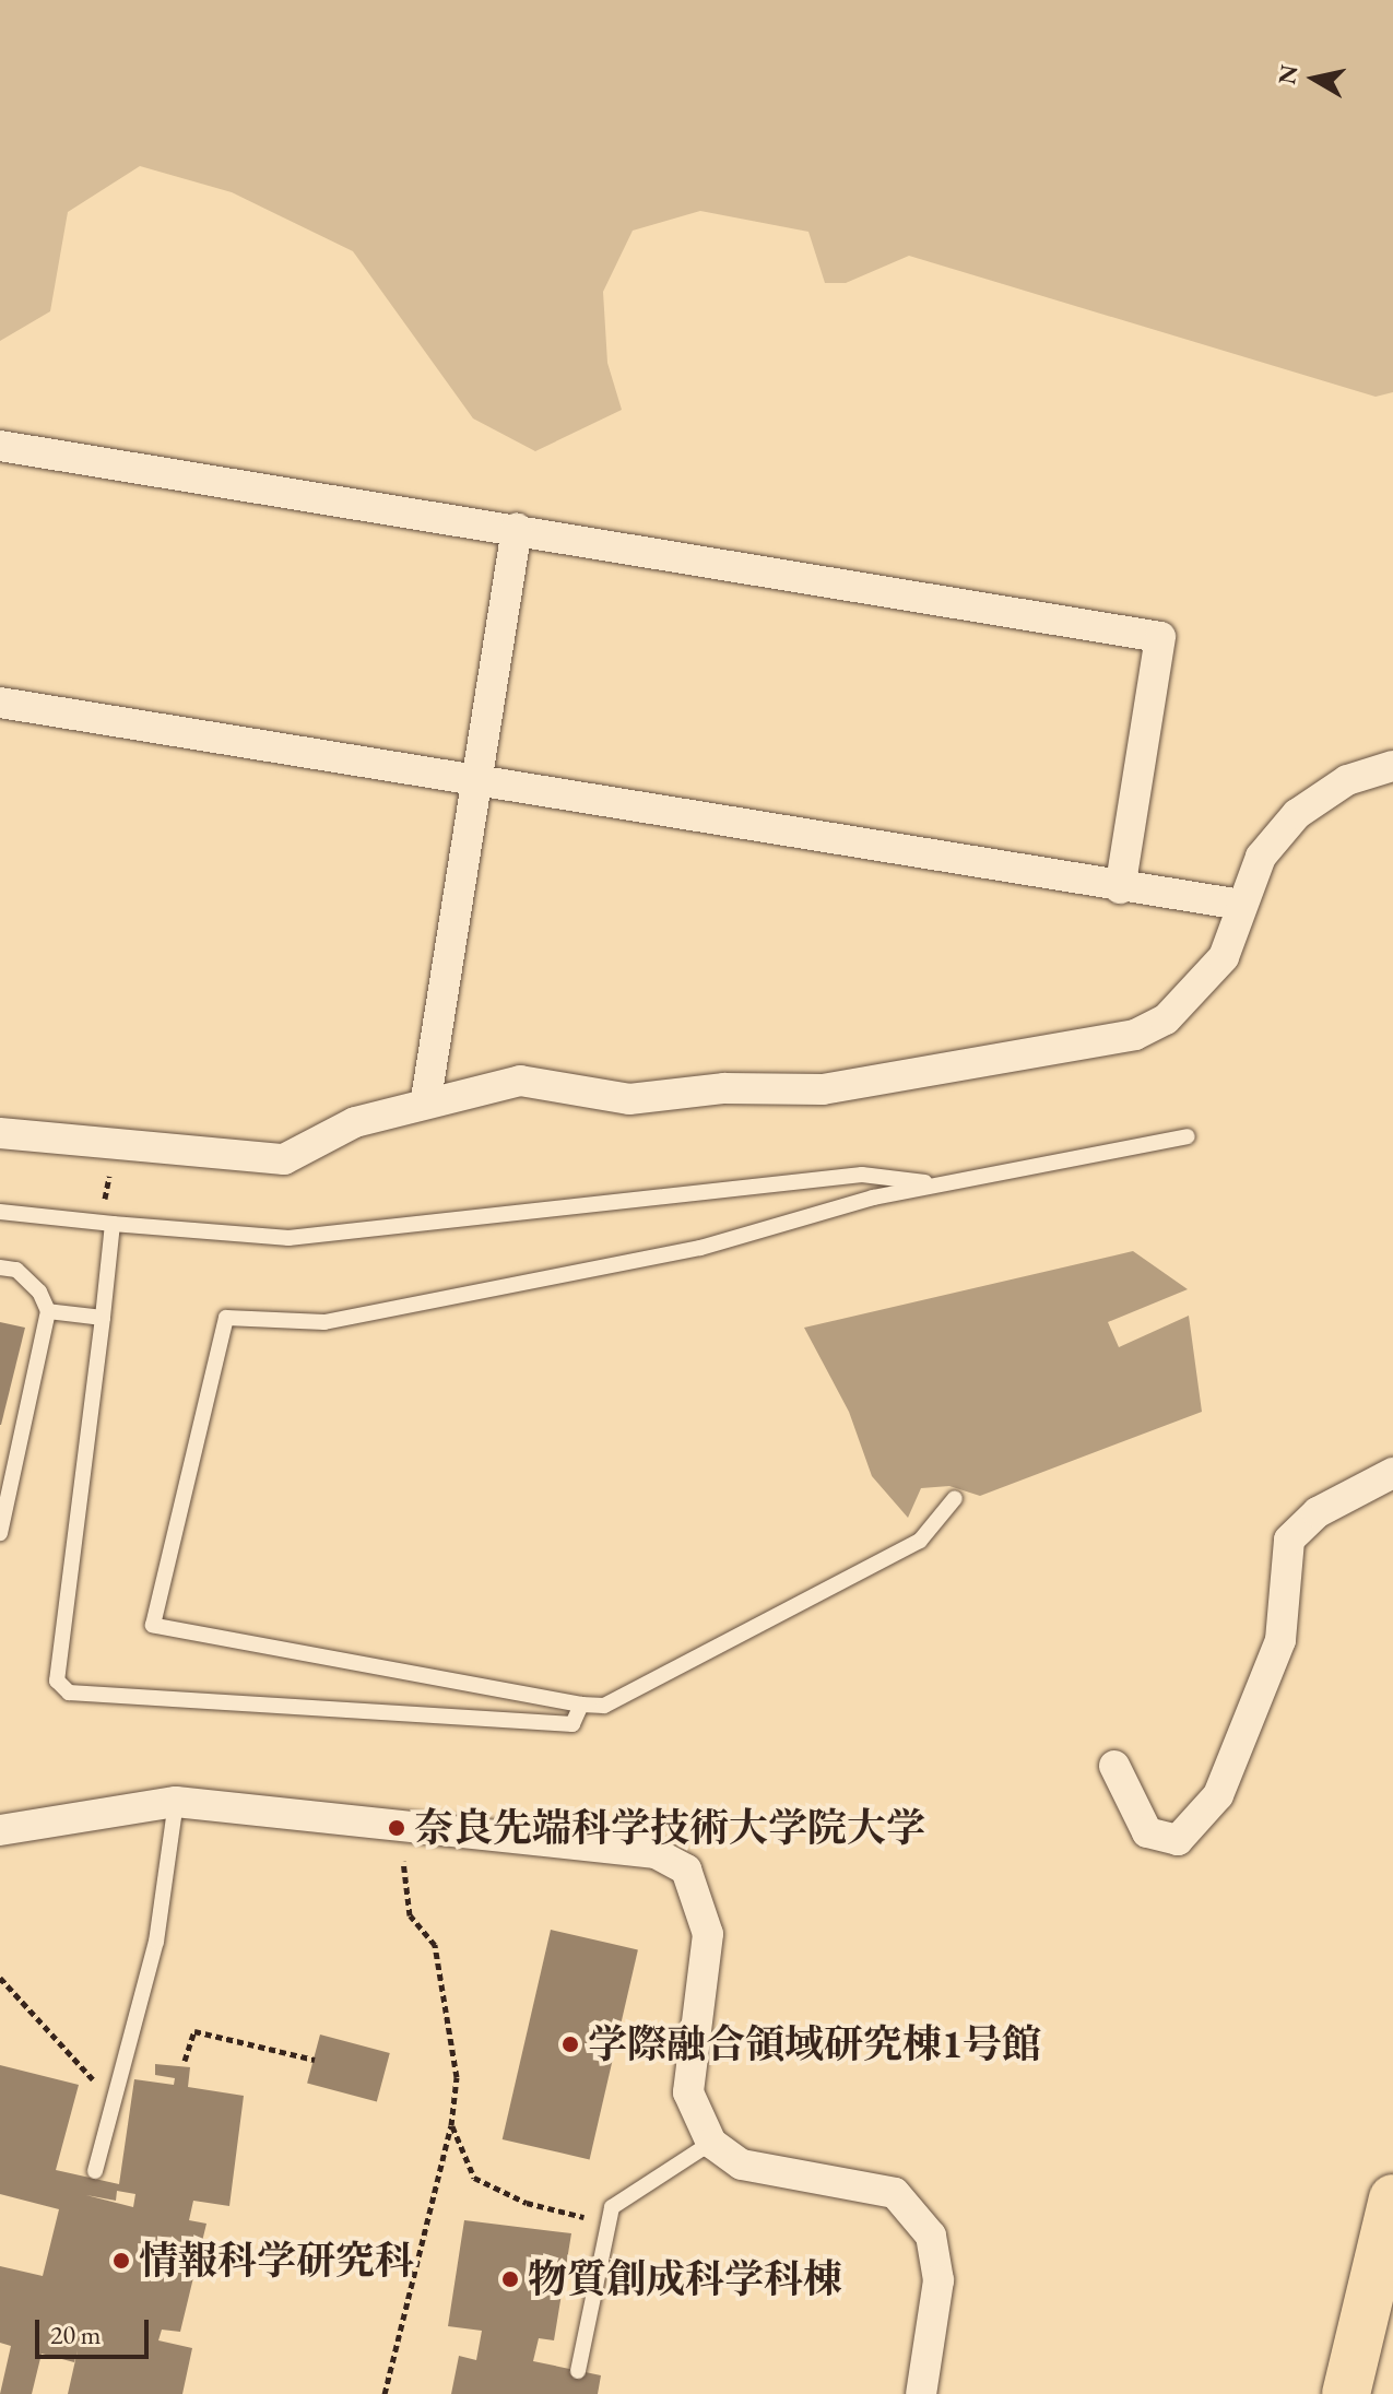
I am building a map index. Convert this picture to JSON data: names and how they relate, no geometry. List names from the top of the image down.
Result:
{
  "places": [
    "奈良先端科学技術大学院大学",
    "学際融合領域研究棟1号館",
    "情報科学研究科",
    "物質創成科学科棟"
  ],
  "scale_bar": "20 m",
  "north": "left"
}
